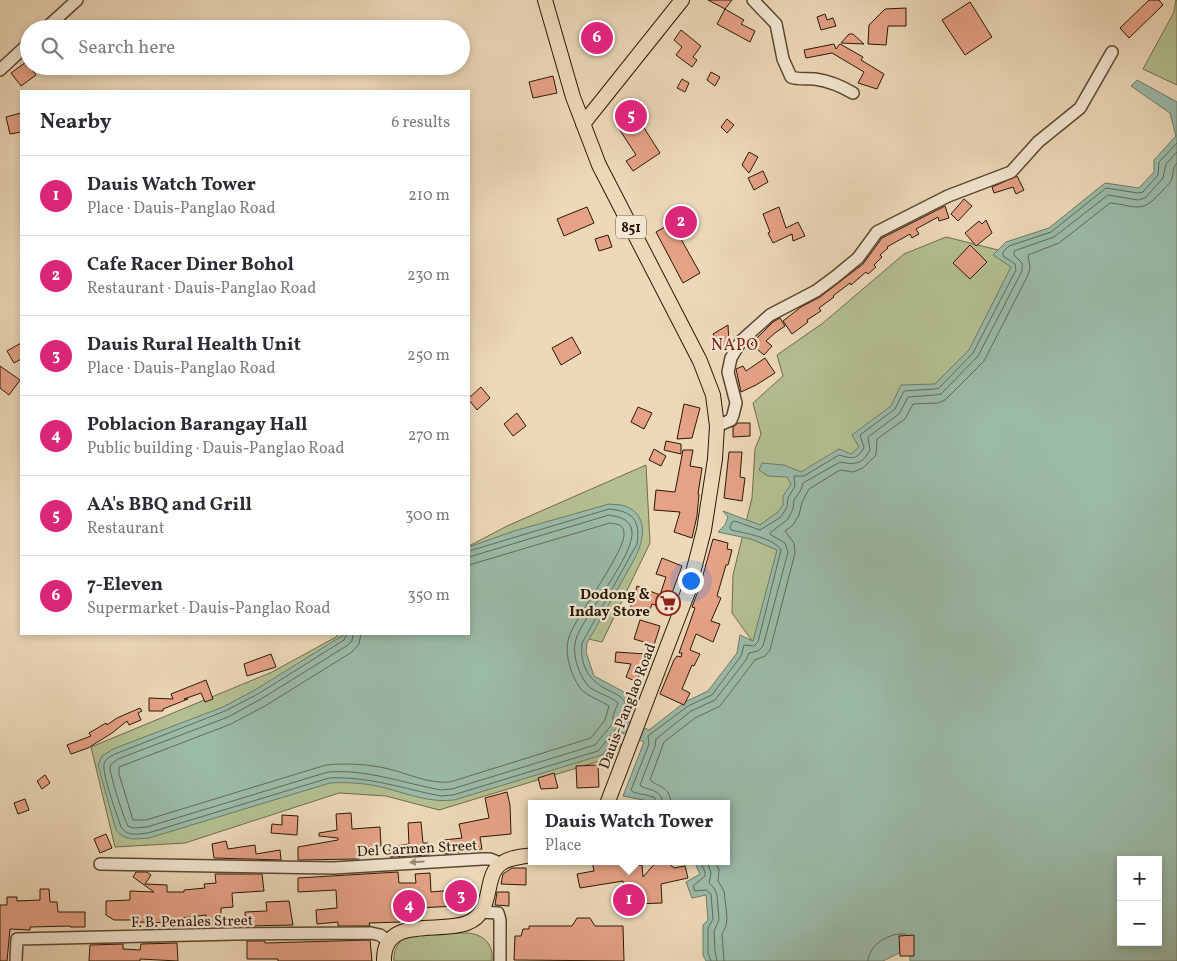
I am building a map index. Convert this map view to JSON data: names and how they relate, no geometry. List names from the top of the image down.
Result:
{
  "streets": {
    "main road": ["851", "Dauis-Panglao Road"],
    "street": ["Del Carmen Street", "F. B. Penales Street"]
  },
  "one_way": ["Del Carmen Street"],
  "districts": ["NAPO"],
  "places": {
    "supermarket": ["Dodong & Inday Store"]
  },
  "page": {
    "pins": [
      "6",
      "5",
      "2",
      "3",
      "1",
      "4"
    ],
    "search": "Search here",
    "heading": ["Nearby", "6 results"],
    "list": [
      {
        "mark": "1",
        "name": "Dauis Watch Tower",
        "note": "Place · Dauis-Panglao Road",
        "value": "210 m"
      },
      {
        "mark": "2",
        "name": "Cafe Racer Diner Bohol",
        "note": "Restaurant · Dauis-Panglao Road",
        "value": "230 m"
      },
      {
        "mark": "3",
        "name": "Dauis Rural Health Unit",
        "note": "Place · Dauis-Panglao Road",
        "value": "250 m"
      },
      {
        "mark": "4",
        "name": "Poblacion Barangay Hall",
        "note": "Public building · Dauis-Panglao Road",
        "value": "270 m"
      },
      {
        "mark": "5",
        "name": "AA's BBQ and Grill",
        "note": "Restaurant",
        "value": "300 m"
      },
      {
        "mark": "6",
        "name": "7-Eleven",
        "note": "Supermarket · Dauis-Panglao Road",
        "value": "350 m"
      }
    ],
    "popup": ["Dauis Watch Tower", "Place"],
    "map_buttons": ["+", "−"]
  }
}
